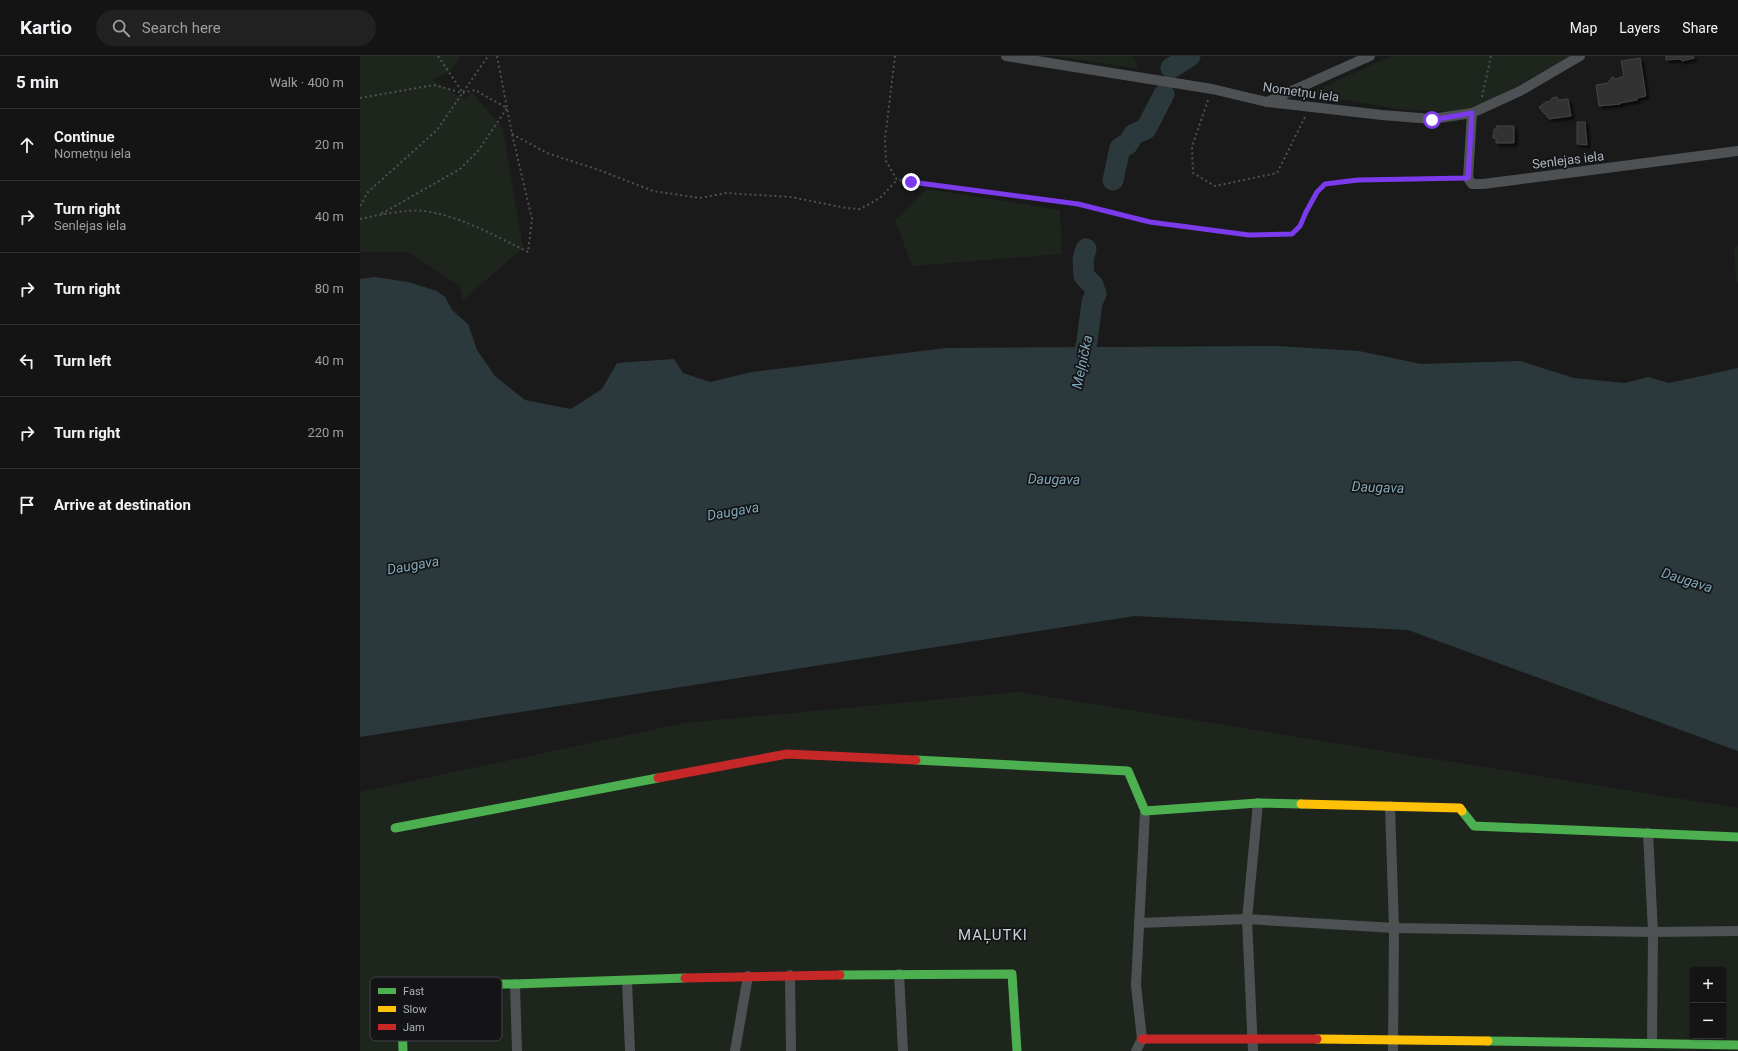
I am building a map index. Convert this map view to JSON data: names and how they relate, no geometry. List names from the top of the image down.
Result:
{
  "streets": {
    "street": ["Nometņu iela", "Senlejas iela"]
  },
  "districts": ["MAĻUTKI"],
  "water": ["Meļņička", "Daugava"],
  "legend": ["Fast", "Slow", "Jam"],
  "page": {
    "header": "Kartio",
    "search": "Search here",
    "nav": ["Map", "Layers", "Share"],
    "heading": ["5 min", "Walk · 400 m"],
    "list": [
      ["Continue", "Nometņu iela", "20 m"],
      ["Turn right", "Senlejas iela", "40 m"],
      ["Turn right", "80 m"],
      ["Turn left", "40 m"],
      ["Turn right", "220 m"],
      "Arrive at destination"
    ],
    "map_buttons": ["+", "−"]
  }
}
